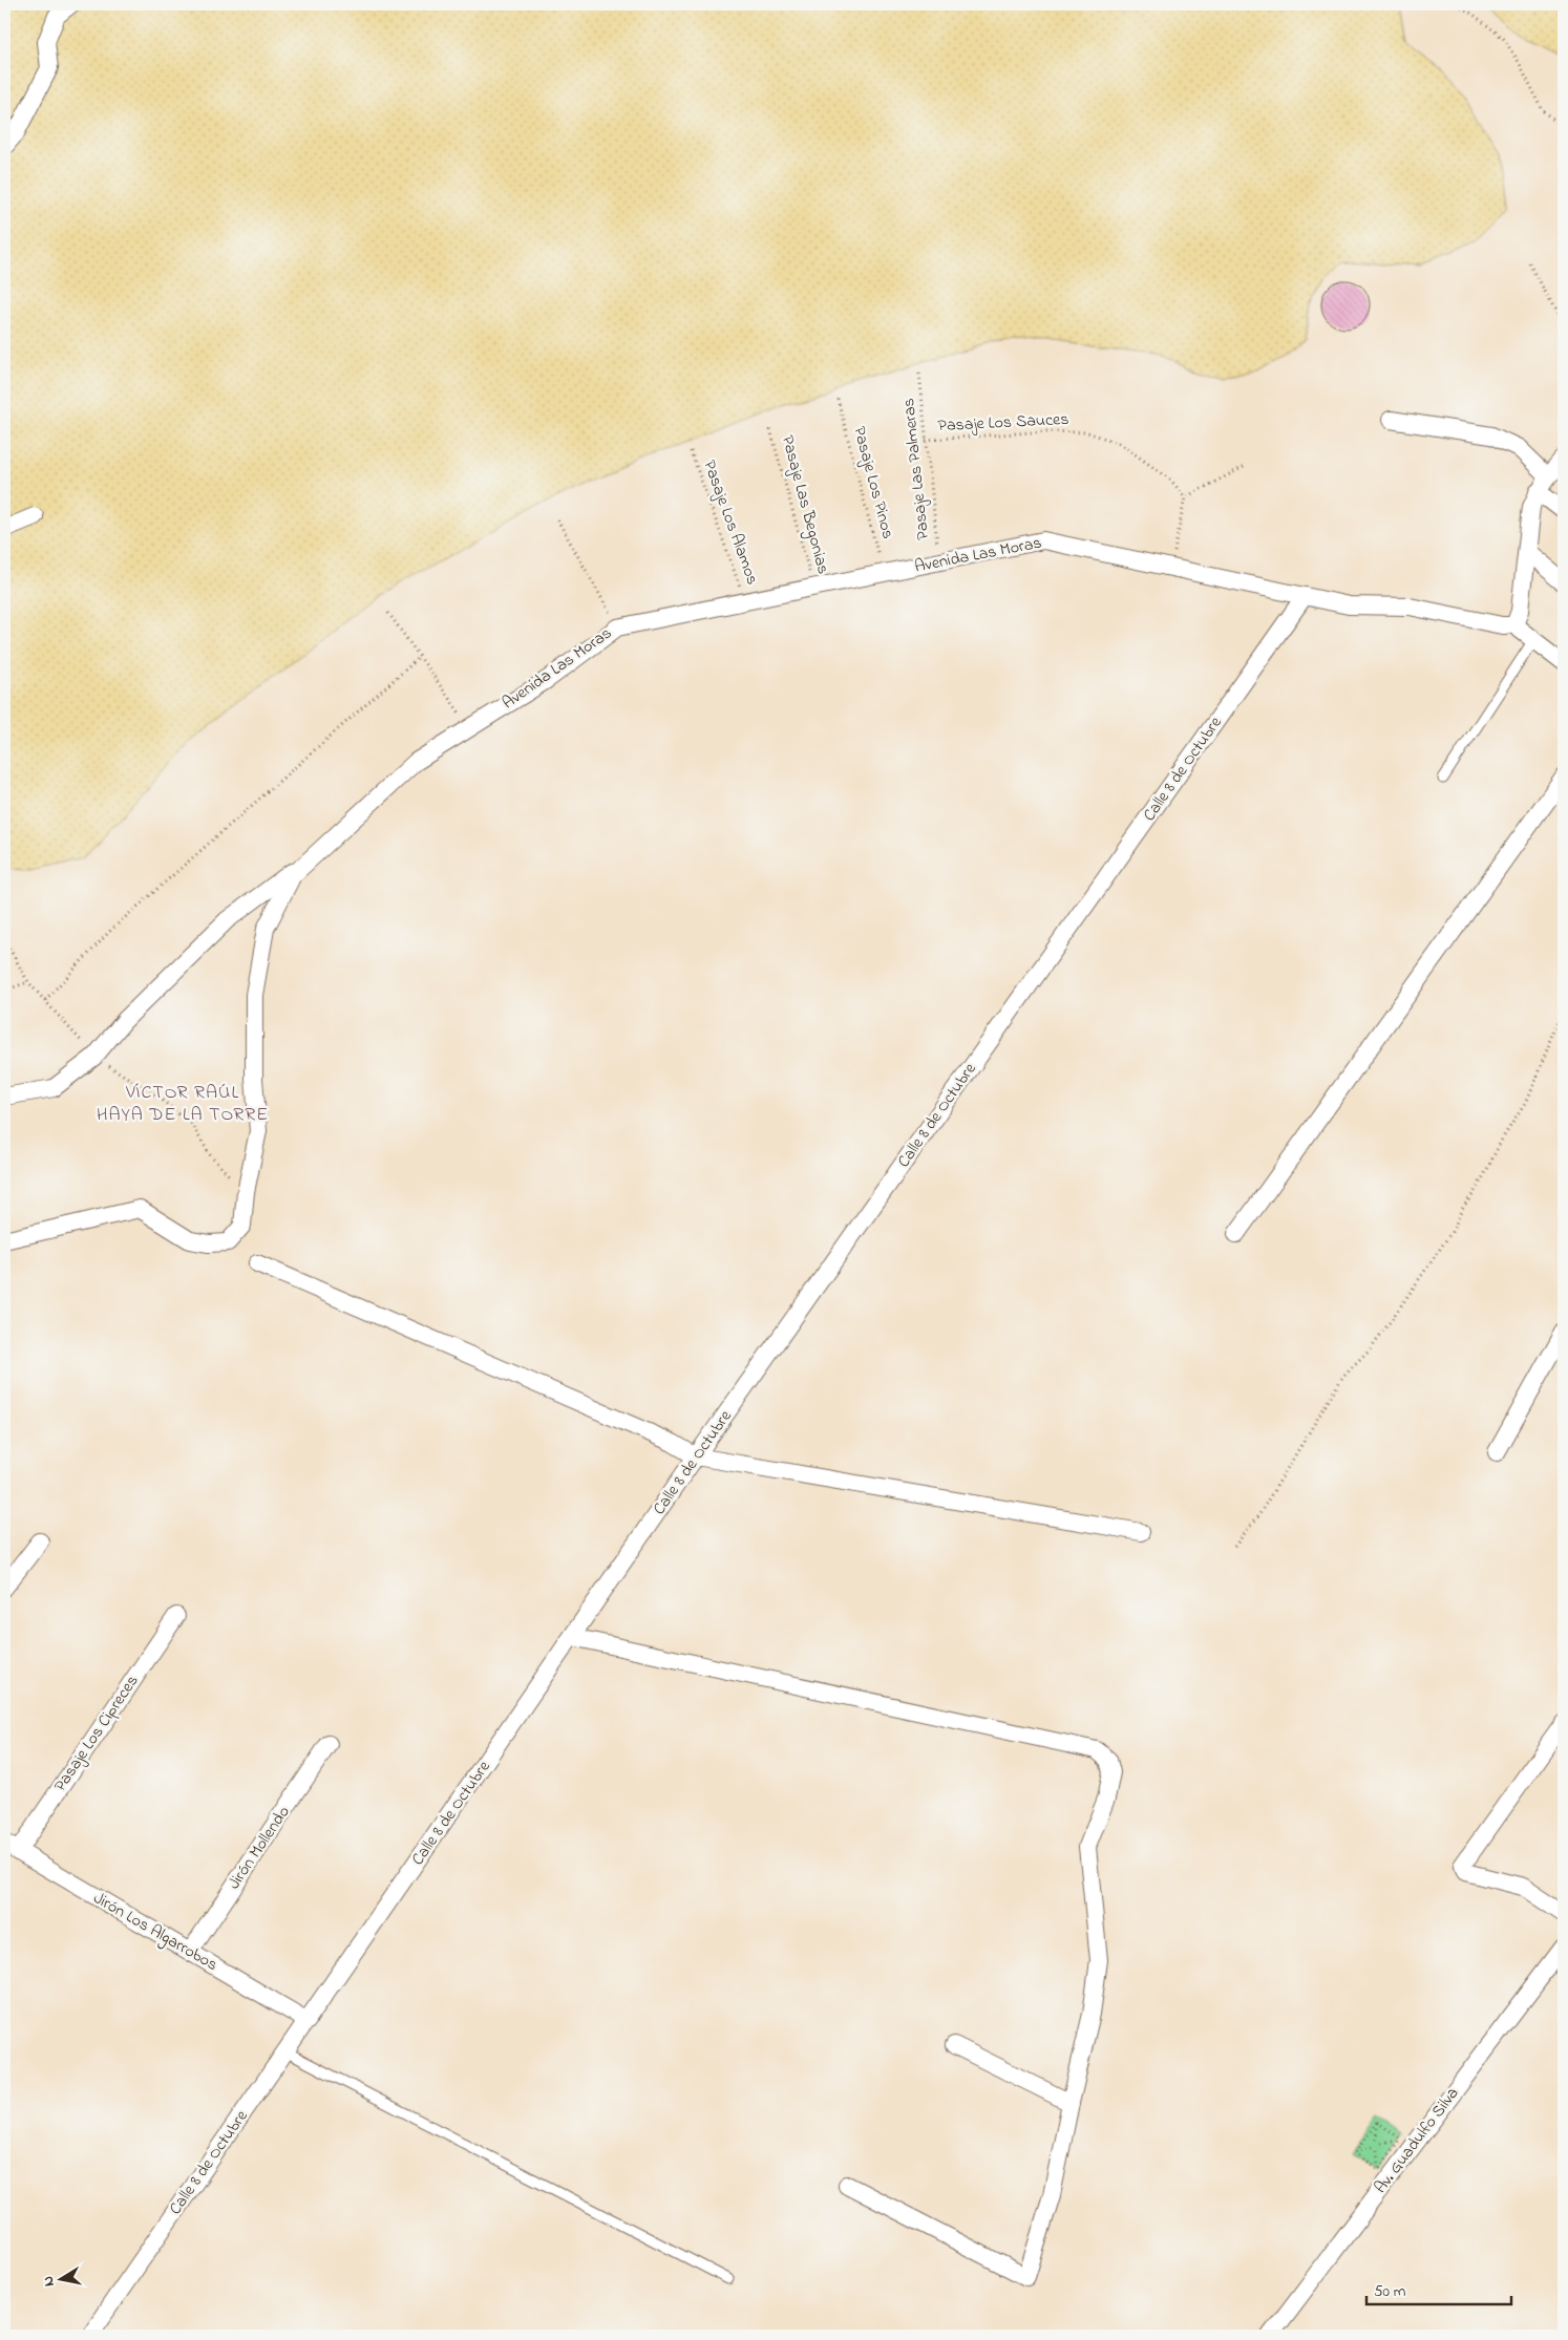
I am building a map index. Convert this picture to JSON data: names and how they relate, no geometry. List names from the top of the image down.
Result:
{
  "streets": {
    "street": [
      "Avenida Las Moras",
      "Calle 8 de Octubre",
      "Pasaje Los Cipreces",
      "Jirón Mollendo",
      "Jirón Los Algarrobos",
      "Av. Guadulfo Silva"
    ],
    "path": [
      "Pasaje Los Sauces",
      "Pasaje Las Palmeras",
      "Pasaje Los Pinos",
      "Pasaje Las Begonias",
      "Pasaje Los Alamos"
    ]
  },
  "crossings": [
    ["Pasaje Los Sauces", "Pasaje Las Palmeras"],
    ["Pasaje Las Palmeras", "Avenida Las Moras"],
    ["Pasaje Los Pinos", "Avenida Las Moras"],
    ["Pasaje Las Begonias", "Avenida Las Moras"],
    ["Pasaje Los Alamos", "Avenida Las Moras"],
    ["Avenida Las Moras", "Calle 8 de Octubre"],
    ["Calle 8 de Octubre", "Jirón Los Algarrobos"],
    ["Pasaje Los Cipreces", "Jirón Los Algarrobos"],
    ["Jirón Mollendo", "Jirón Los Algarrobos"]
  ],
  "districts": ["VÍCTOR RAÚL HAYA DE LA TORRE"],
  "scale_bar": "50 m",
  "north": "left"
}
